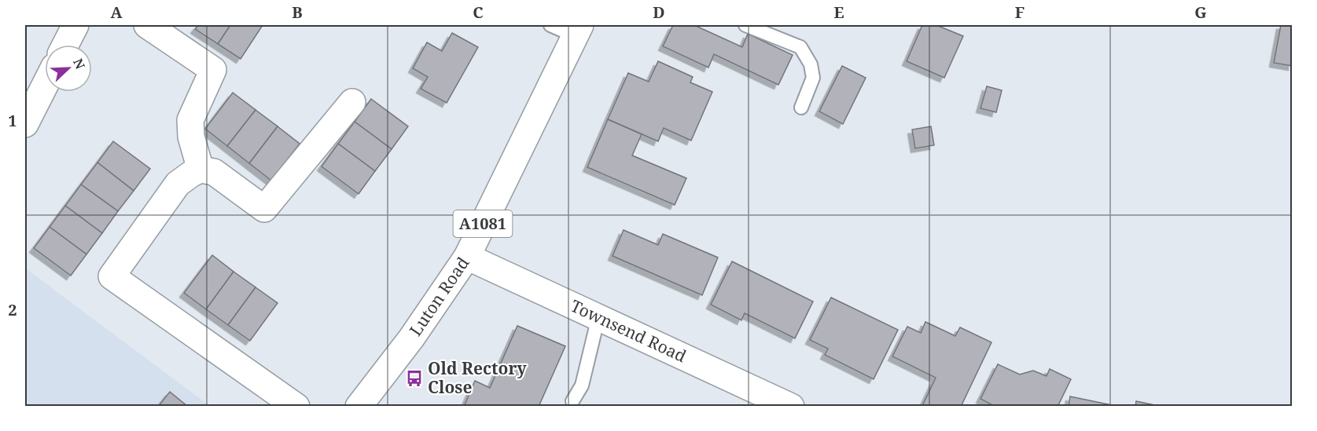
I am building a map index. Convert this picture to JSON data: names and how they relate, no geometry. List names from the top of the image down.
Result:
{
  "streets": {
    "street": ["A1081", "Luton Road", "Townsend Road"]
  },
  "crossings": [
    ["Luton Road", "Townsend Road"]
  ],
  "places": {
    "bus stop": ["Old Rectory Close"]
  },
  "north": "top right",
  "grid": {
    "columns": [
      "A",
      "B",
      "C",
      "D",
      "E",
      "F",
      "G"
    ],
    "rows": ["1", "2"]
  }
}
